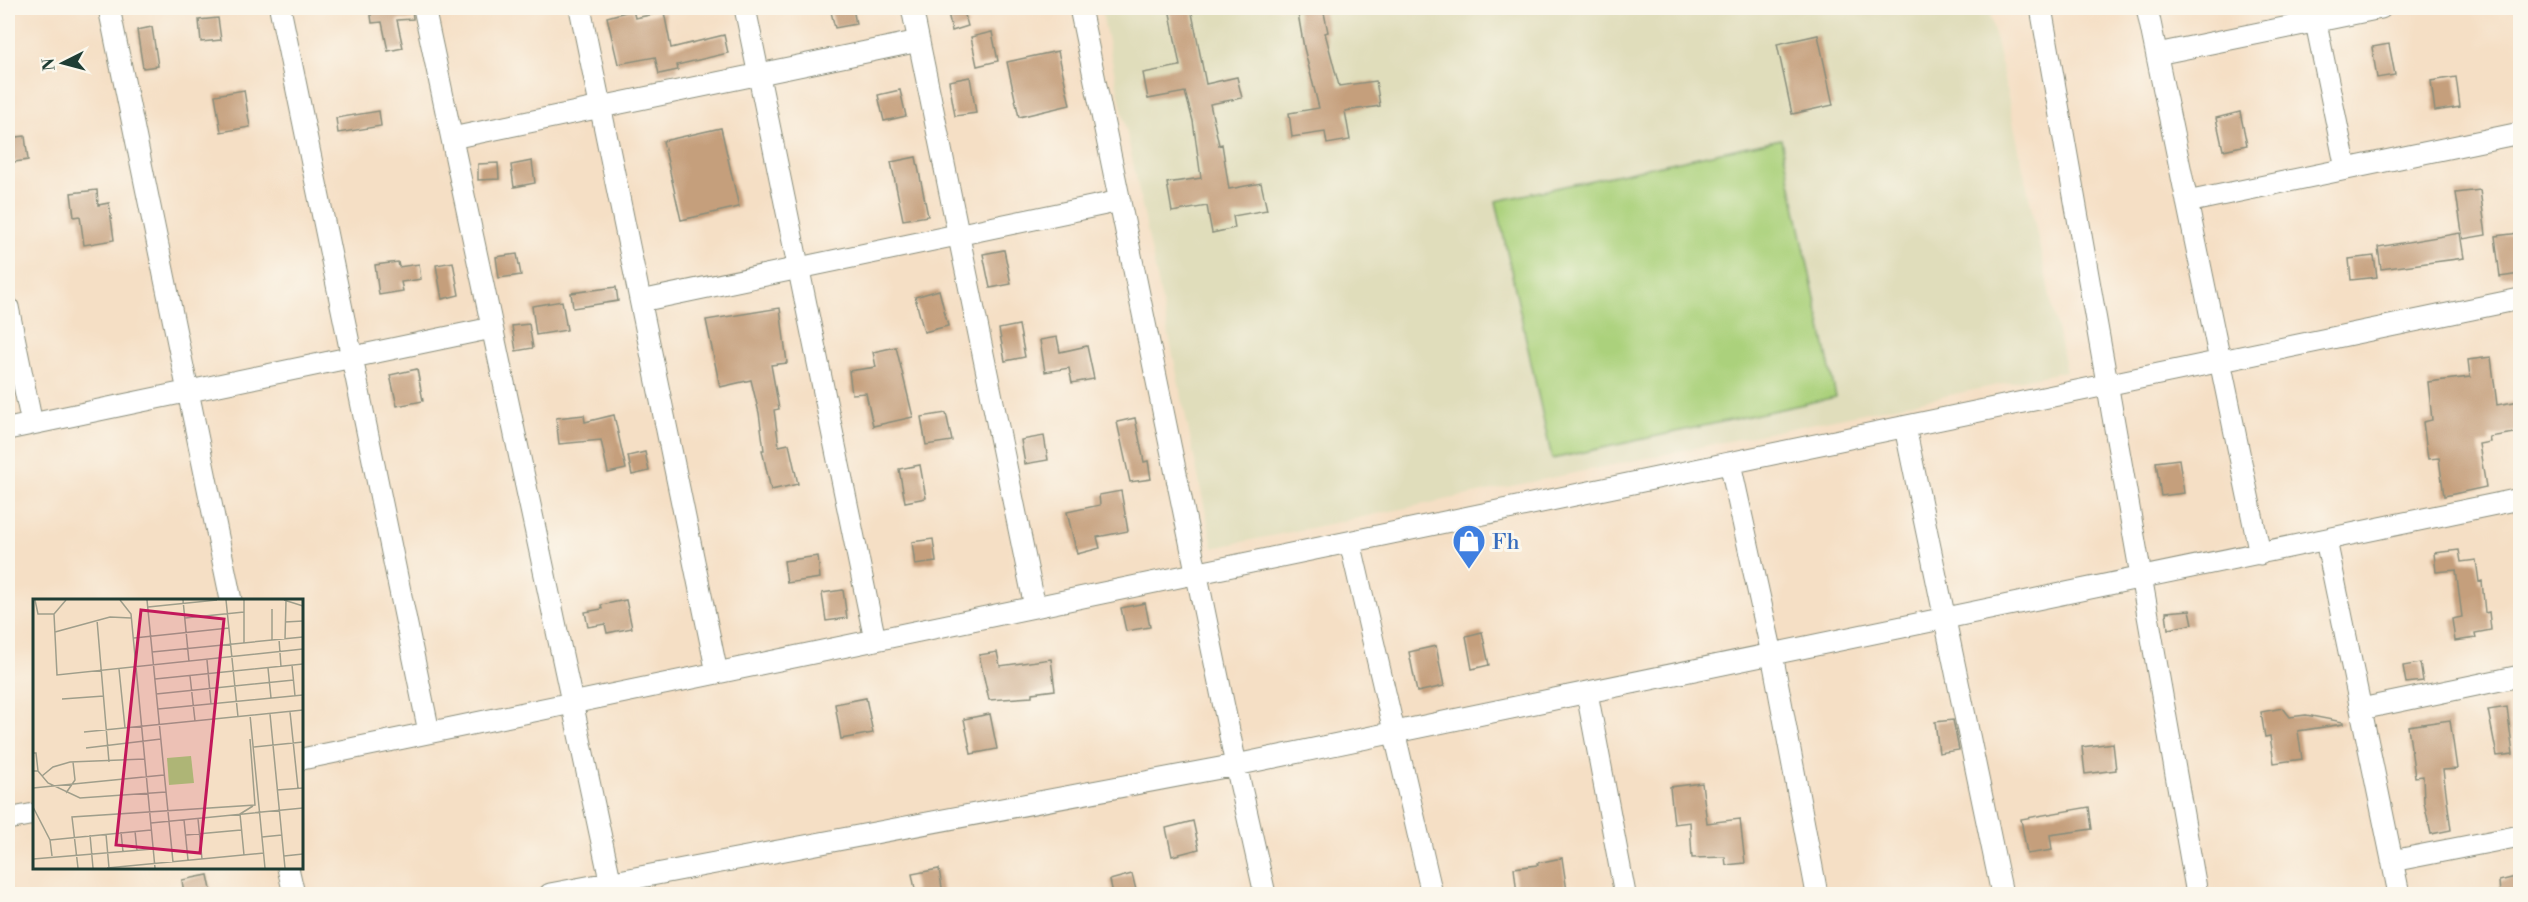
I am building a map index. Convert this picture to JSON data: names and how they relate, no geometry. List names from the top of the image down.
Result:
{
  "places": {
    "shop": ["Fh"]
  },
  "north": "left"
}
